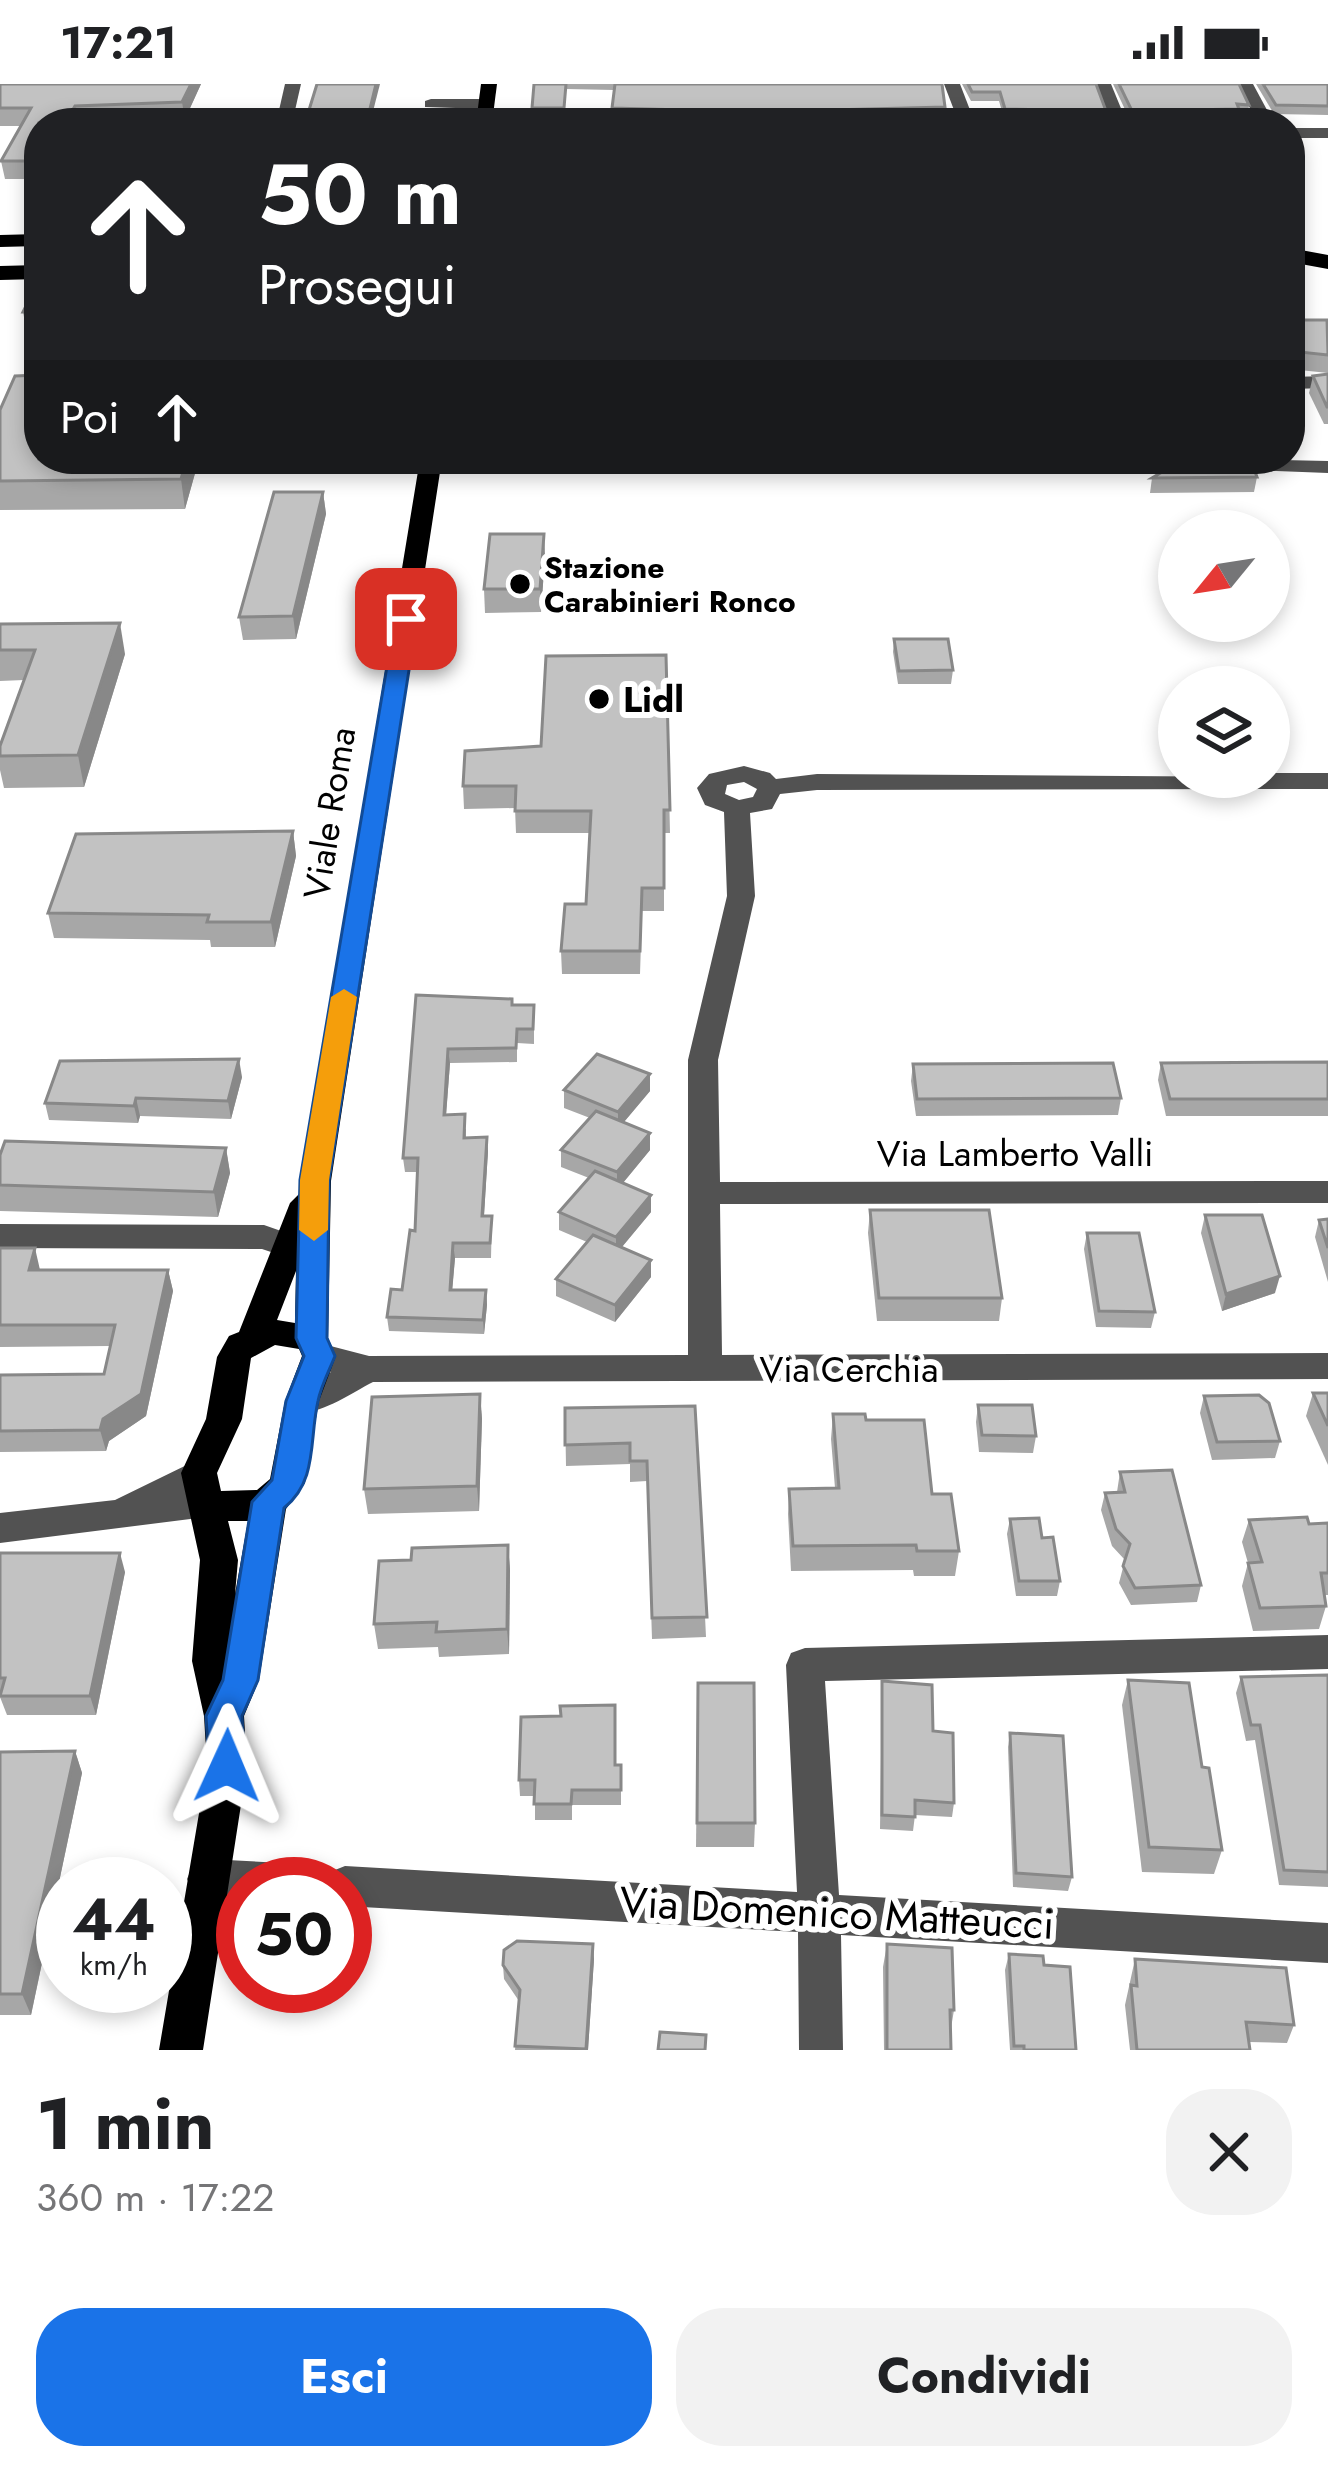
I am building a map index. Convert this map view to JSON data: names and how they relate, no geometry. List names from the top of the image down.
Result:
{
  "streets": {
    "main road": ["Viale Roma"],
    "street": ["Via Lamberto Valli", "Via Cerchia", "Via Domenico Matteucci"]
  },
  "crossings": [
    ["Viale Roma", "Via Cerchia"]
  ],
  "places": ["Stazione Carabinieri Ronco", "Lidl"],
  "north": "bottom left",
  "page": {
    "status": "17:21",
    "turn": ["50 m", "Prosegui"],
    "then": "Poi",
    "speed": "44 km/h",
    "limit": "50",
    "heading": ["1 min", "360 m · 17:22"],
    "buttons": ["Esci", "Condividi"]
  }
}
